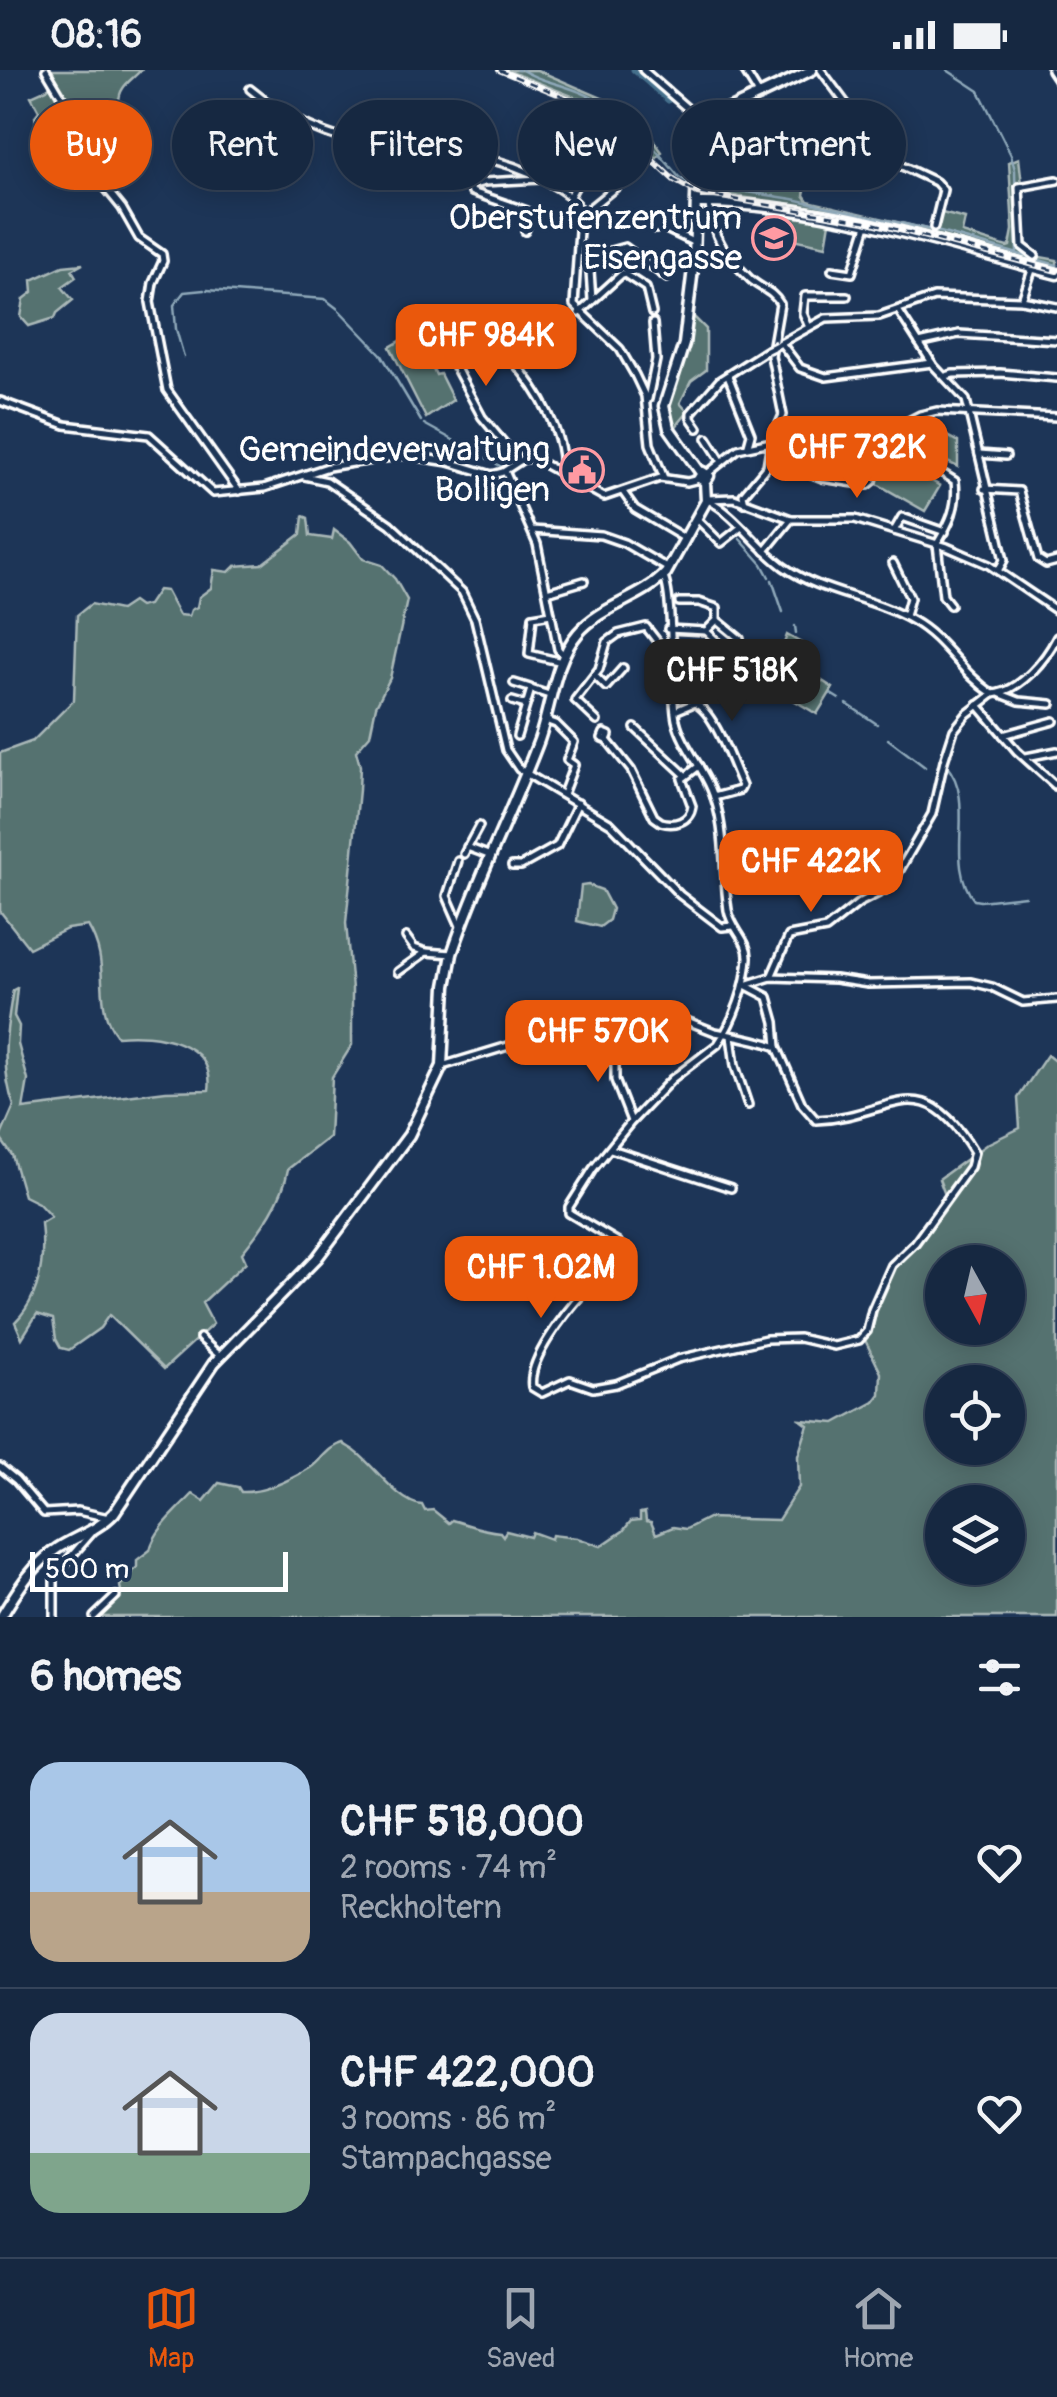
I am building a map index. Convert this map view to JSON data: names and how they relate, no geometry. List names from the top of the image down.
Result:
{
  "places": {
    "school or university": ["Oberstufenzentrum Eisengasse"],
    "public building": ["Gemeindeverwaltung Bolligen"]
  },
  "scale_bar": "500 m",
  "north": "bottom",
  "page": {
    "status": "08:16",
    "chip": [
      "Buy",
      "Rent",
      "Filters",
      "New",
      "Apartment"
    ],
    "price": [
      "CHF 984K",
      "CHF 732K",
      "CHF 518K",
      "CHF 422K",
      "CHF 570K",
      "CHF 1.02M"
    ],
    "scale": "500 m",
    "heading": "6 homes",
    "list": [
      {
        "name": "CHF 518,000",
        "note": "2 rooms · 74 m² · Reckholtern"
      },
      {
        "name": "CHF 422,000",
        "note": "3 rooms · 86 m² · Stampachgasse"
      }
    ],
    "tabs": ["Map", "Saved", "Home"]
  }
}
